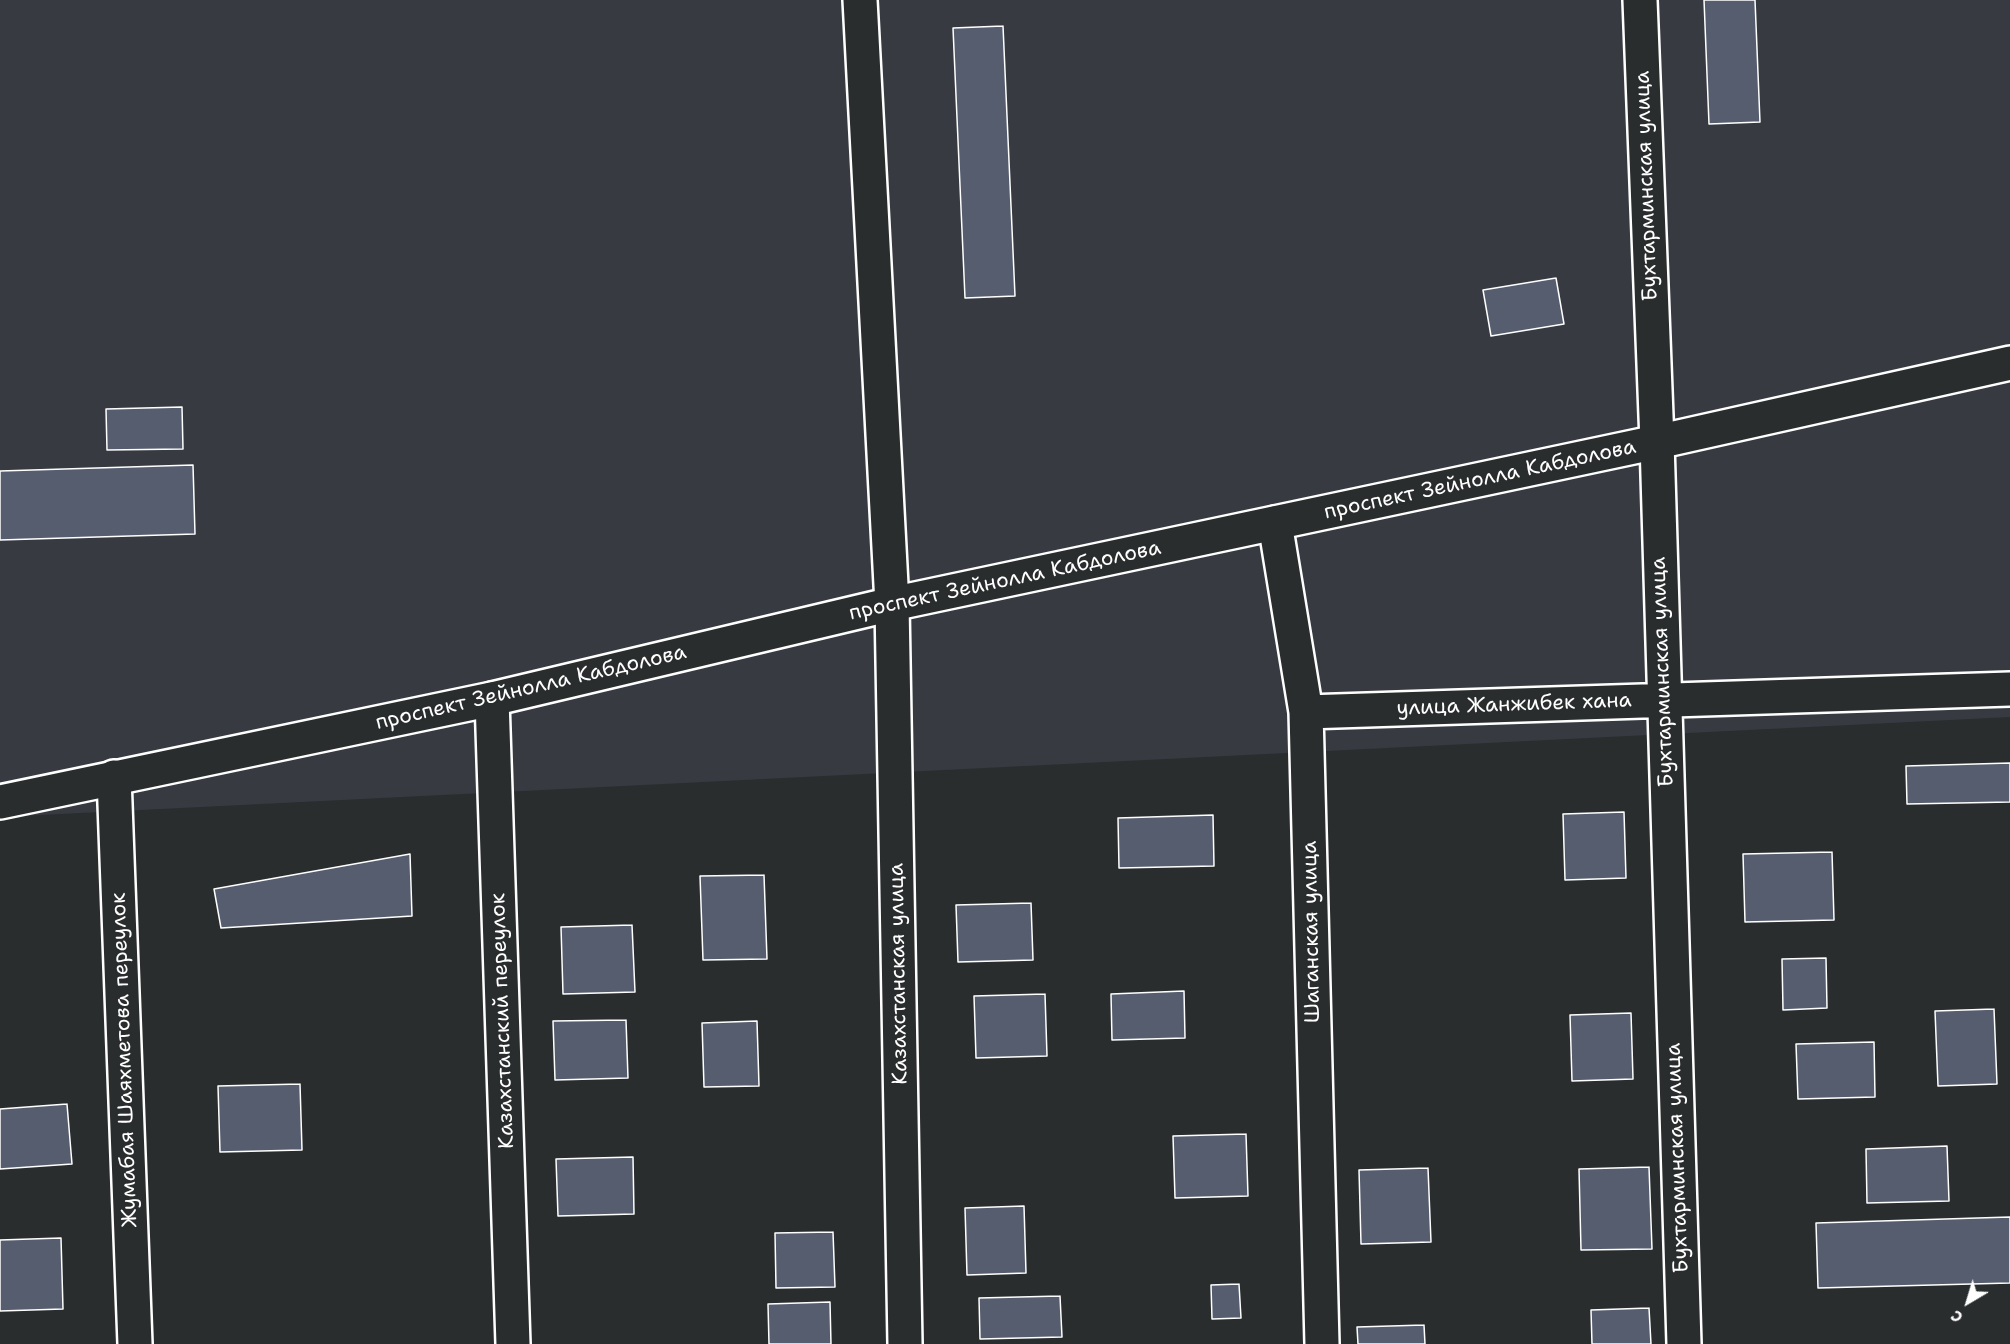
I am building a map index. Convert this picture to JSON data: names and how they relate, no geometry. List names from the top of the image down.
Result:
{
  "streets": {
    "street": [
      "Бухтарминская улица",
      "проспект Зейнолла Кабдолова",
      "улица Жанжибек хана",
      "Шаганская улица",
      "Казахстанская улица",
      "Казахстанский переулок",
      "Жумабая Шаяхметова переулок"
    ]
  },
  "crossings": [
    ["Бухтарминская улица", "проспект Зейнолла Кабдолова"],
    ["Бухтарминская улица", "улица Жанжибек хана"],
    ["проспект Зейнолла Кабдолова", "Шаганская улица"],
    ["проспект Зейнолла Кабдолова", "Казахстанская улица"],
    ["проспект Зейнолла Кабдолова", "Казахстанский переулок"],
    ["проспект Зейнолла Кабдолова", "Жумабая Шаяхметова переулок"],
    ["улица Жанжибек хана", "Шаганская улица"]
  ],
  "north": "bottom left"
}
